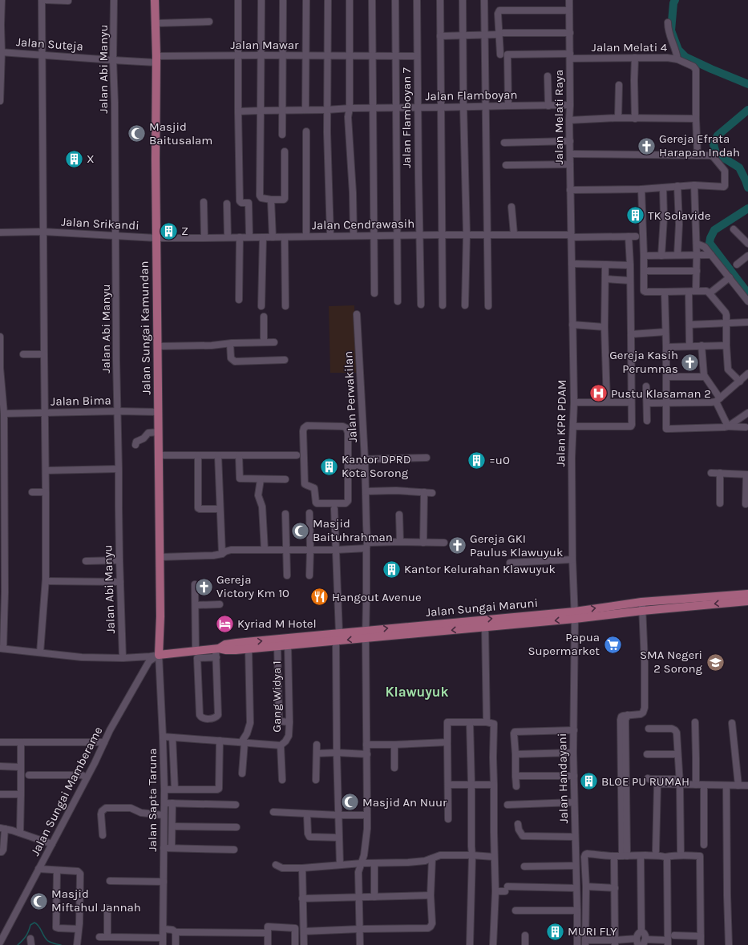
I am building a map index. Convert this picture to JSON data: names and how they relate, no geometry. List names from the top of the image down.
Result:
{
  "streets": {
    "main road": ["Jalan Sungai Kamundan", "Jalan Sungai Maruni"],
    "street": [
      "Jalan Suteja",
      "Jalan Mawar",
      "Jalan Melati 4",
      "Jalan Abi Manyu",
      "Jalan Flamboyan",
      "Jalan Melati Raya",
      "Jalan Flamboyan 7",
      "Jalan Srikandi",
      "Jalan Cendrawasih",
      "Jalan Perwakilan",
      "Jalan Bima",
      "Jalan KPR PDAM",
      "Gang Widya 1",
      "Jalan Handayani",
      "Jalan Sungai Mamberame",
      "Jalan Sapta Taruna"
    ]
  },
  "crossings": [
    ["Jalan Suteja", "Jalan Mawar"],
    ["Jalan Suteja", "Jalan Abi Manyu"],
    ["Jalan Suteja", "Jalan Sungai Kamundan"],
    ["Jalan Mawar", "Jalan Flamboyan 7"],
    ["Jalan Mawar", "Jalan Sungai Kamundan"],
    ["Jalan Melati 4", "Jalan Flamboyan"],
    ["Jalan Melati 4", "Jalan Melati Raya"],
    ["Jalan Abi Manyu", "Jalan Srikandi"],
    ["Jalan Abi Manyu", "Jalan Bima"],
    ["Jalan Abi Manyu", "Jalan Sungai Maruni"],
    ["Jalan Flamboyan", "Jalan Melati Raya"],
    ["Jalan Flamboyan", "Jalan Flamboyan 7"],
    ["Jalan Melati Raya", "Jalan Cendrawasih"],
    ["Jalan Melati Raya", "Jalan KPR PDAM"],
    ["Jalan Flamboyan 7", "Jalan Cendrawasih"],
    ["Jalan Srikandi", "Jalan Cendrawasih"],
    ["Jalan Srikandi", "Jalan Sungai Kamundan"],
    ["Jalan Cendrawasih", "Jalan Sungai Kamundan"],
    ["Jalan Cendrawasih", "Jalan KPR PDAM"],
    ["Jalan Sungai Kamundan", "Jalan Bima"],
    ["Jalan Sungai Kamundan", "Jalan Sungai Maruni"],
    ["Jalan Sungai Kamundan", "Jalan Sungai Mamberame"],
    ["Jalan Sungai Kamundan", "Jalan Sapta Taruna"],
    ["Jalan Perwakilan", "Jalan Sungai Maruni"],
    ["Jalan KPR PDAM", "Jalan Sungai Maruni"],
    ["Jalan KPR PDAM", "Jalan Handayani"],
    ["Jalan Sungai Maruni", "Gang Widya 1"],
    ["Jalan Sungai Maruni", "Jalan Handayani"],
    ["Jalan Sungai Maruni", "Jalan Sungai Mamberame"],
    ["Jalan Sungai Maruni", "Jalan Sapta Taruna"],
    ["Jalan Sungai Mamberame", "Jalan Sapta Taruna"]
  ],
  "districts": ["Klawuyuk"],
  "places": {
    "mosque": [
      "Masjid Baitusalam",
      "Masjid Baituhrahman",
      "Masjid An Nuur",
      "Masjid Miftahul Jannah"
    ],
    "church": [
      "Gereja Efrata Harapan Indah",
      "Gereja Kasih Perumnas",
      "Gereja GKI Paulus Klawuyuk",
      "Gereja Victory Km 10"
    ],
    "building": [
      "X",
      "TK Solavide",
      "Z",
      "=u0",
      "Kantor DPRD Kota Sorong",
      "Kantor Kelurahan Klawuyuk",
      "BLOE PU RUMAH",
      "MURI FLY"
    ],
    "hospital": ["Pustu Klasaman 2"],
    "restaurant": ["Hangout Avenue"],
    "hotel": ["Kyriad M Hotel"],
    "supermarket": ["Papua Supermarket"],
    "school or university": ["SMA Negeri 2 Sorong"]
  }
}
